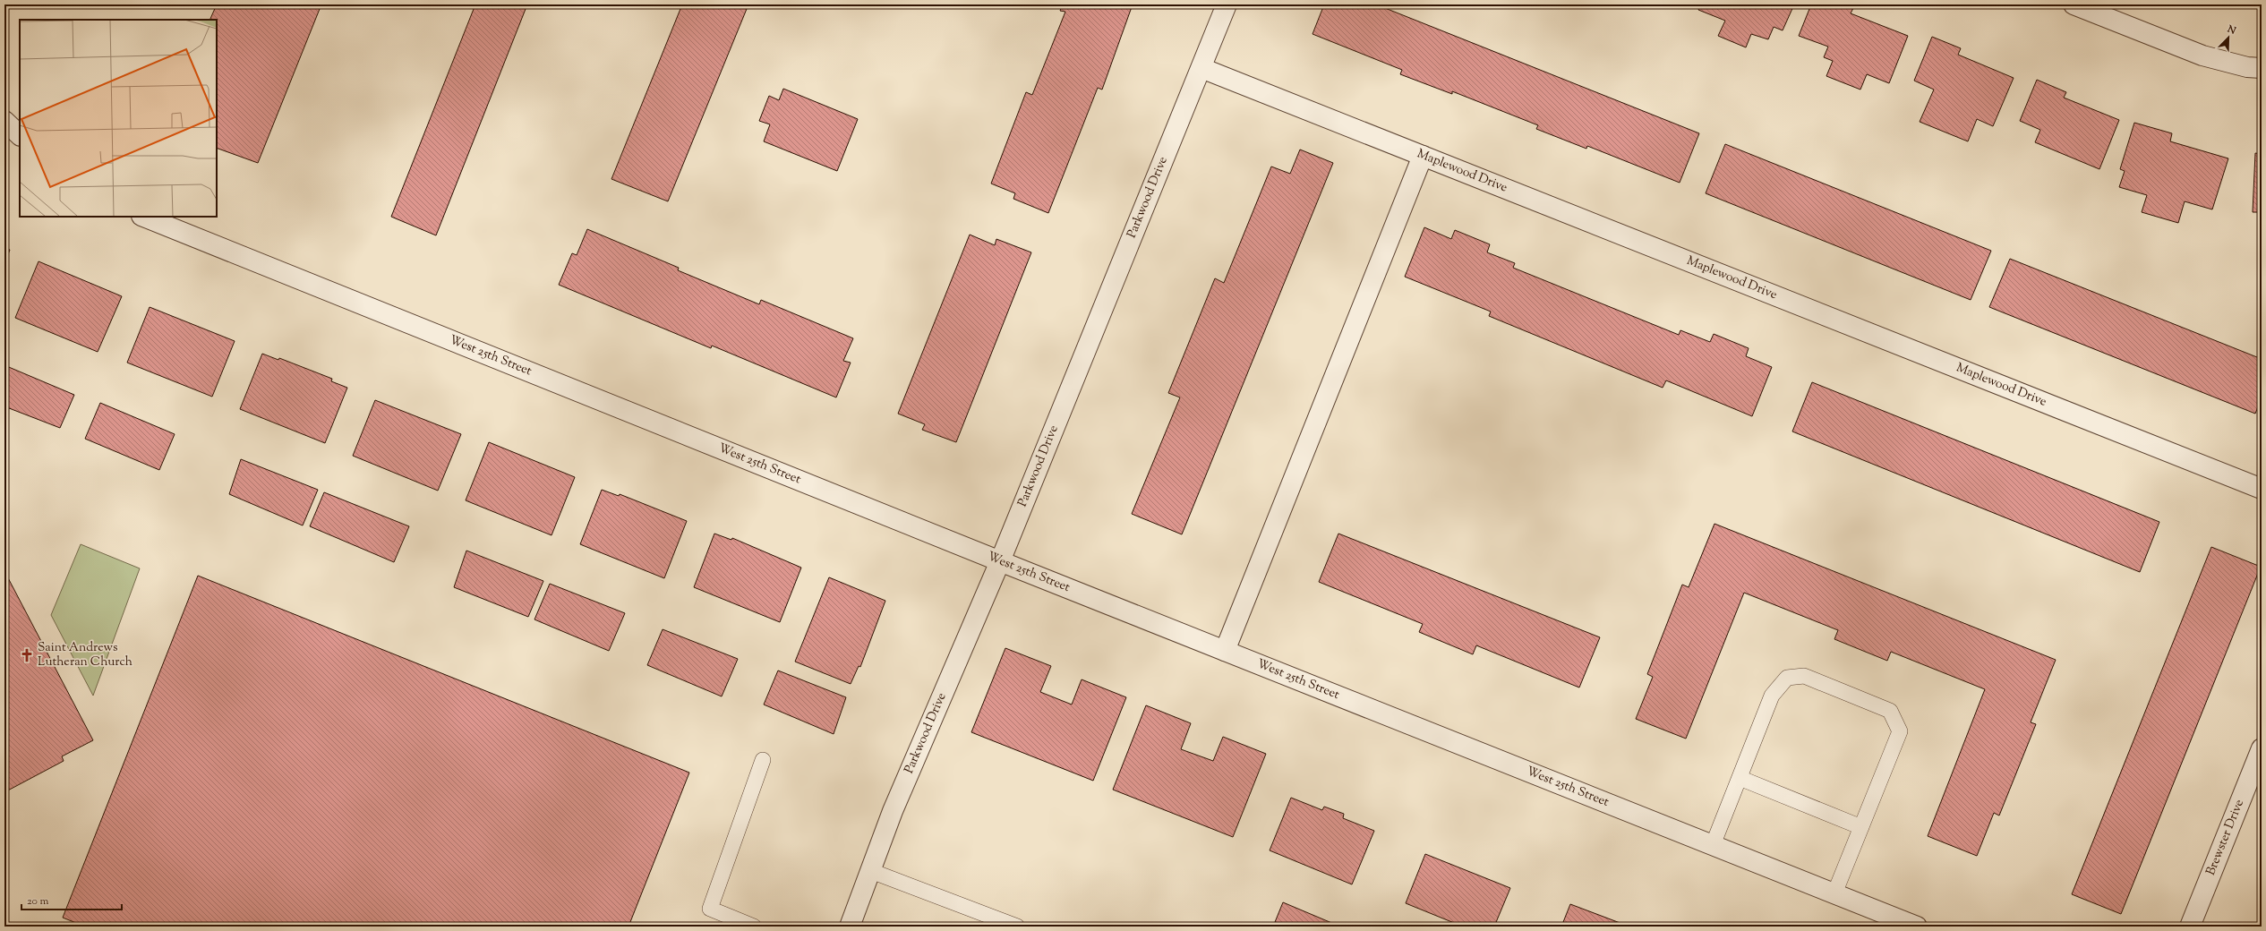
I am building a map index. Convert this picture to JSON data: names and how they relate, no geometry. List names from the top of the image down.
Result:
{
  "streets": {
    "street": [
      "Maplewood Drive",
      "Parkwood Drive",
      "West 25th Street",
      "Brewster Drive"
    ]
  },
  "crossings": [
    ["Maplewood Drive", "Parkwood Drive"],
    ["Parkwood Drive", "West 25th Street"]
  ],
  "places": {
    "church": ["Saint Andrews Lutheran Church"]
  },
  "scale_bar": "20 m",
  "north": "top right"
}
